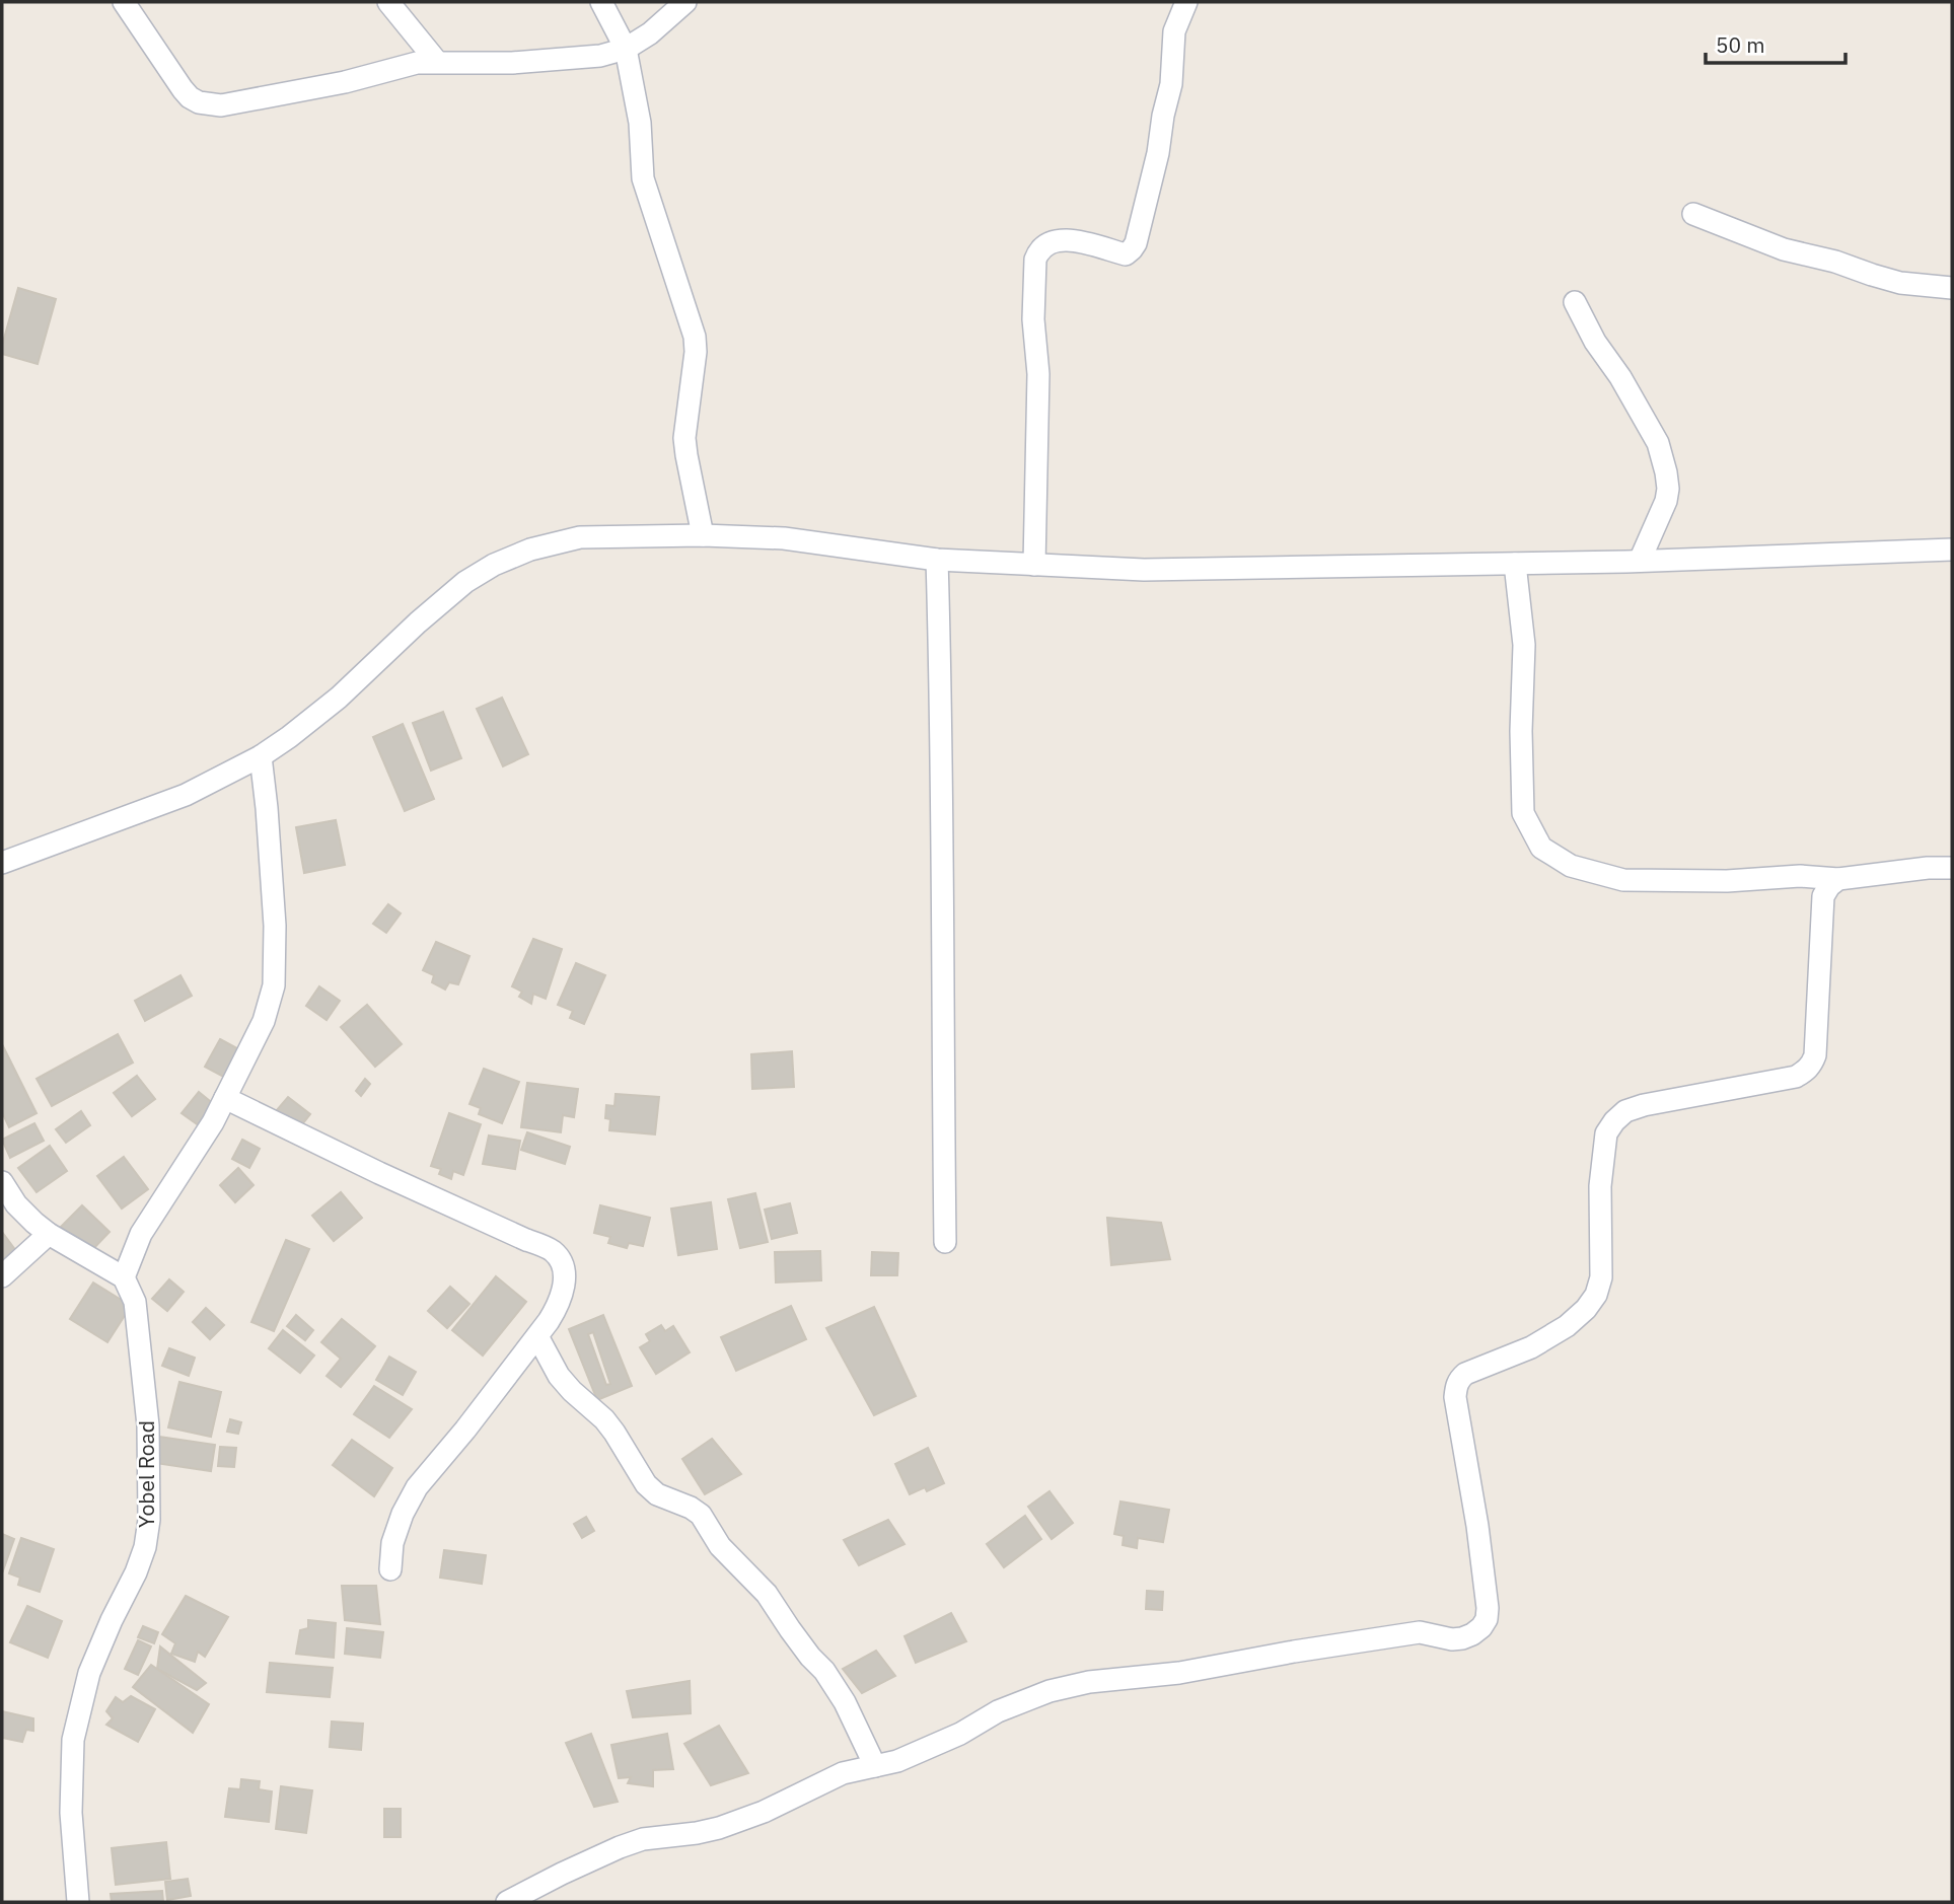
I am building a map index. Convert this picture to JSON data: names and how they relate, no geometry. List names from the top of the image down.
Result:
{
  "streets": {
    "street": ["Yobel Road"]
  },
  "scale_bar": "50 m"
}
